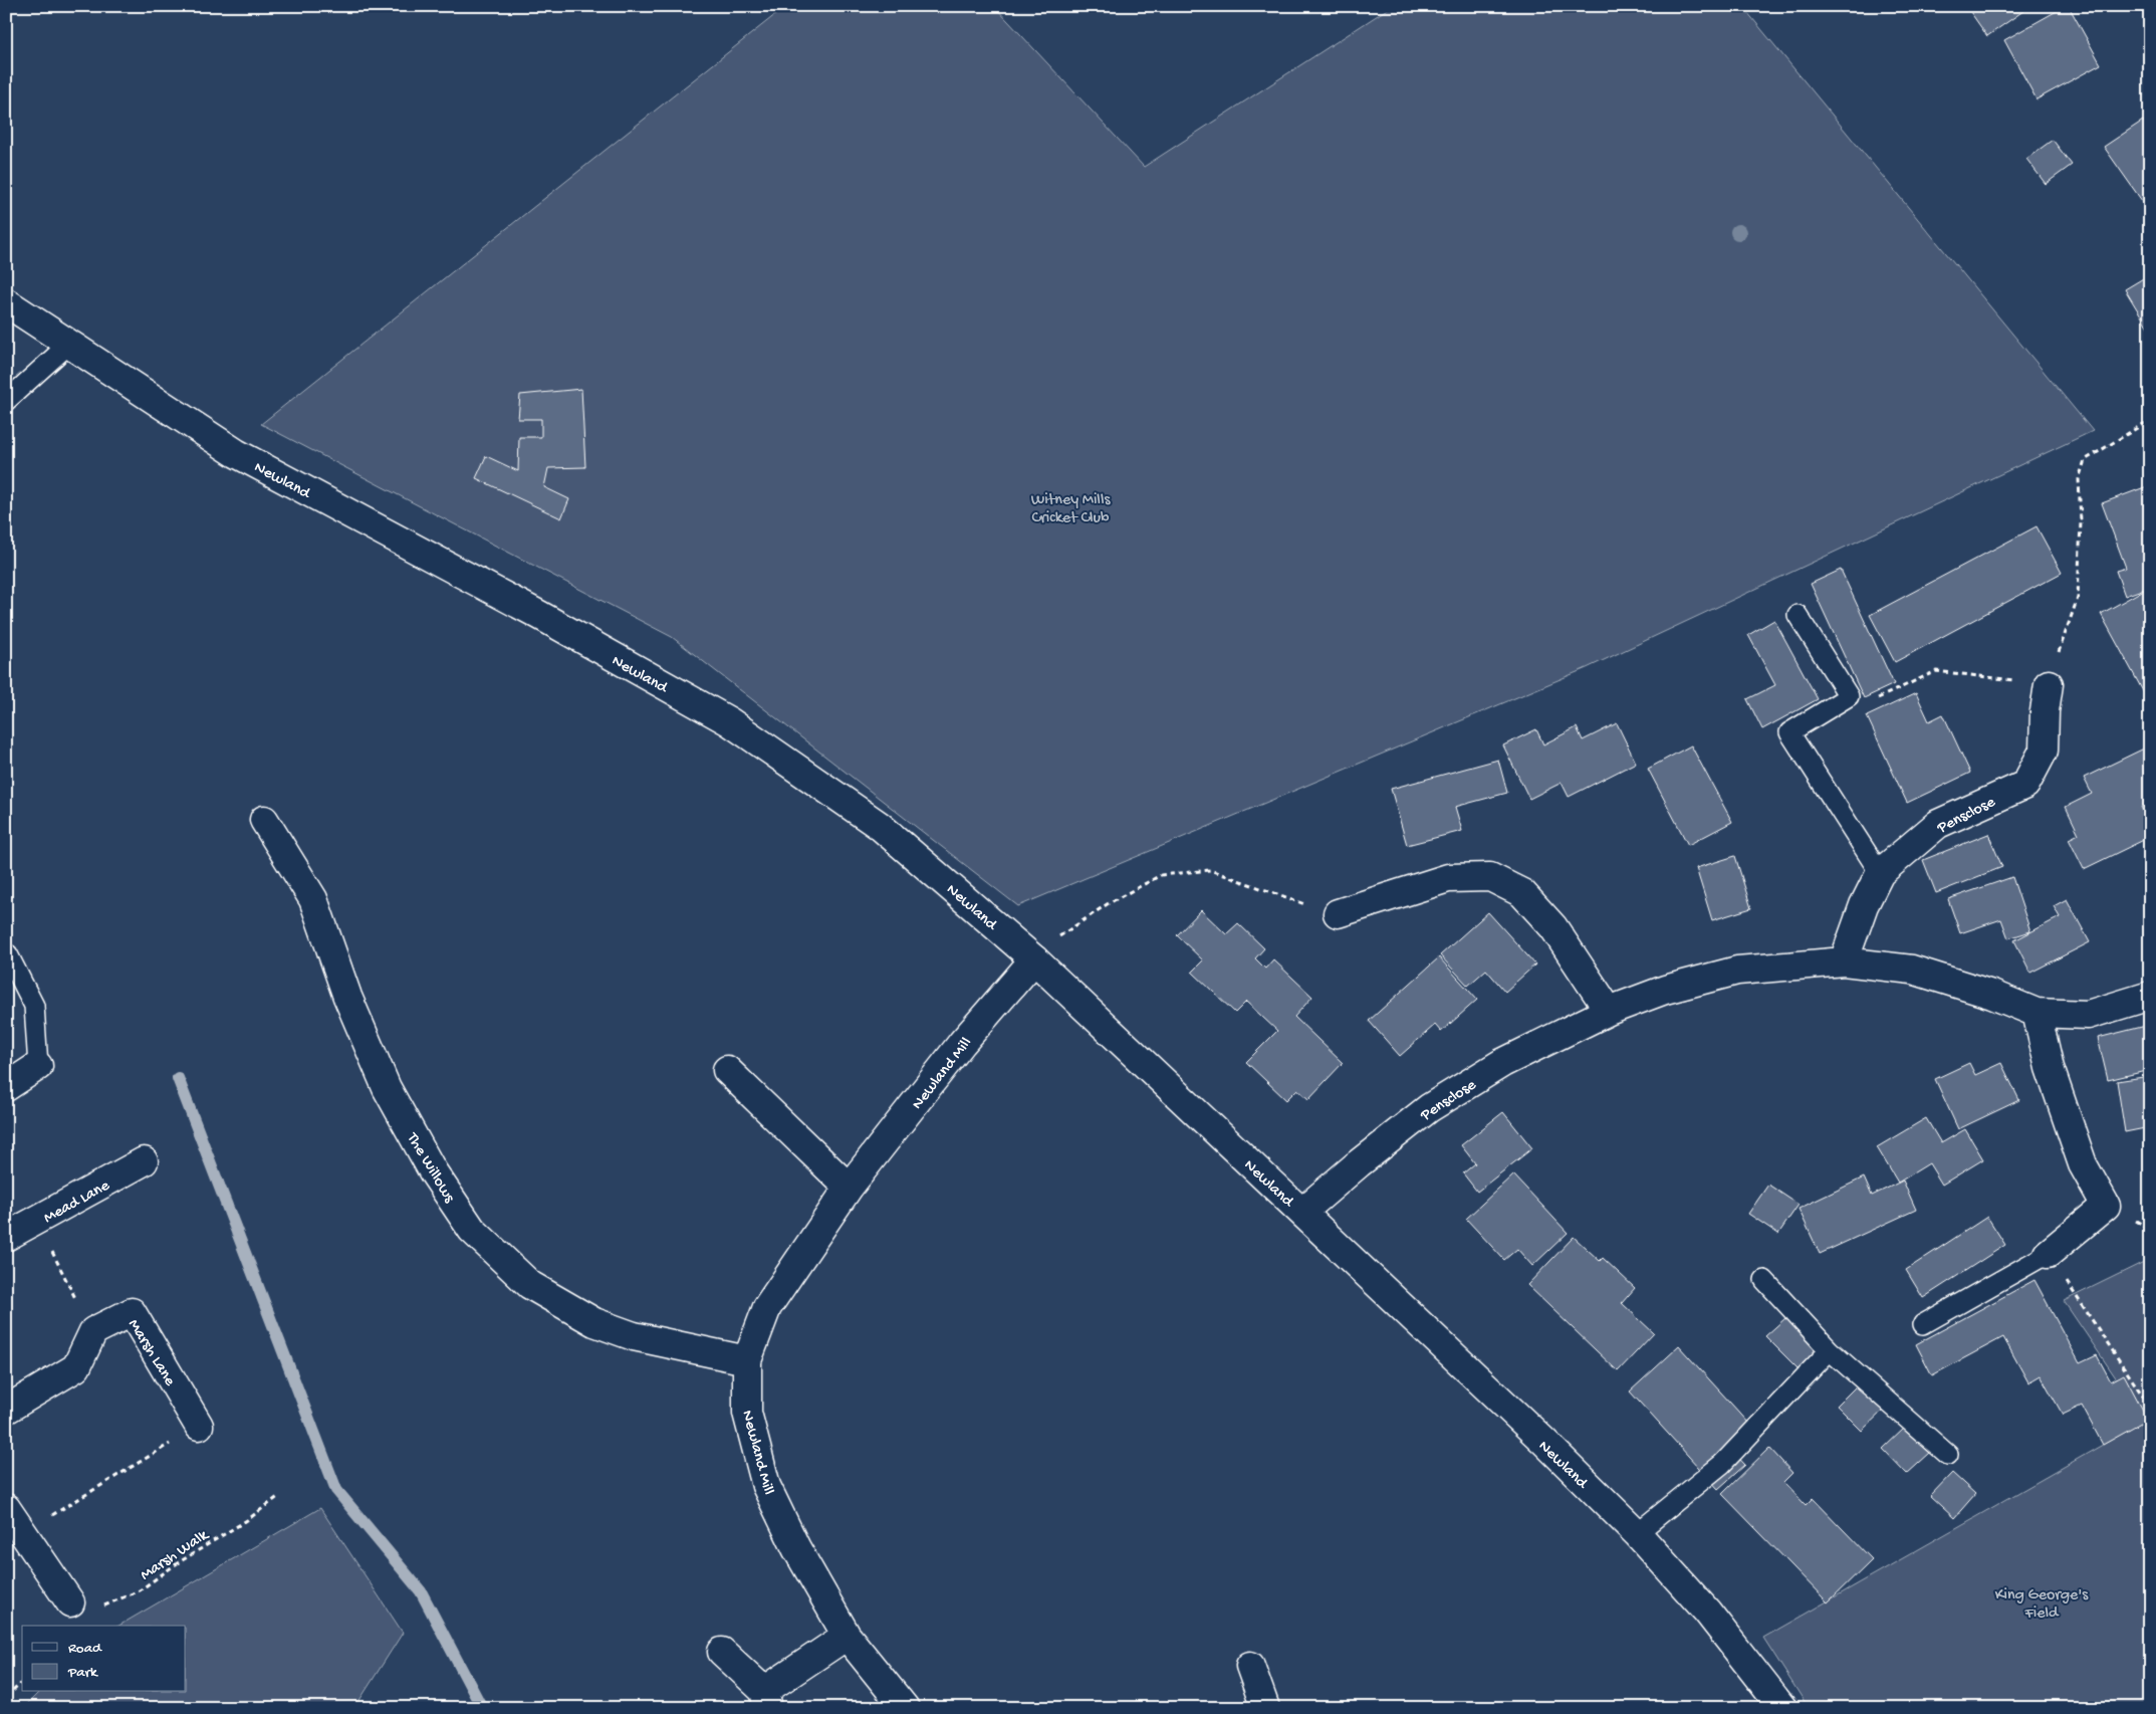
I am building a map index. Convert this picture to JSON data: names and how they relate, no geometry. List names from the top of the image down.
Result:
{
  "streets": {
    "street": [
      "Newland",
      "Pensclose",
      "Newland Mill",
      "The Willows",
      "Mead Lane",
      "Marsh Lane"
    ],
    "path": ["Marsh Walk"]
  },
  "crossings": [
    ["Newland", "Pensclose"],
    ["Newland", "Newland Mill"],
    ["Newland Mill", "The Willows"]
  ],
  "parks": ["Witney Mills Cricket Club", "King George's Field"],
  "legend": ["Road", "Park"]
}
